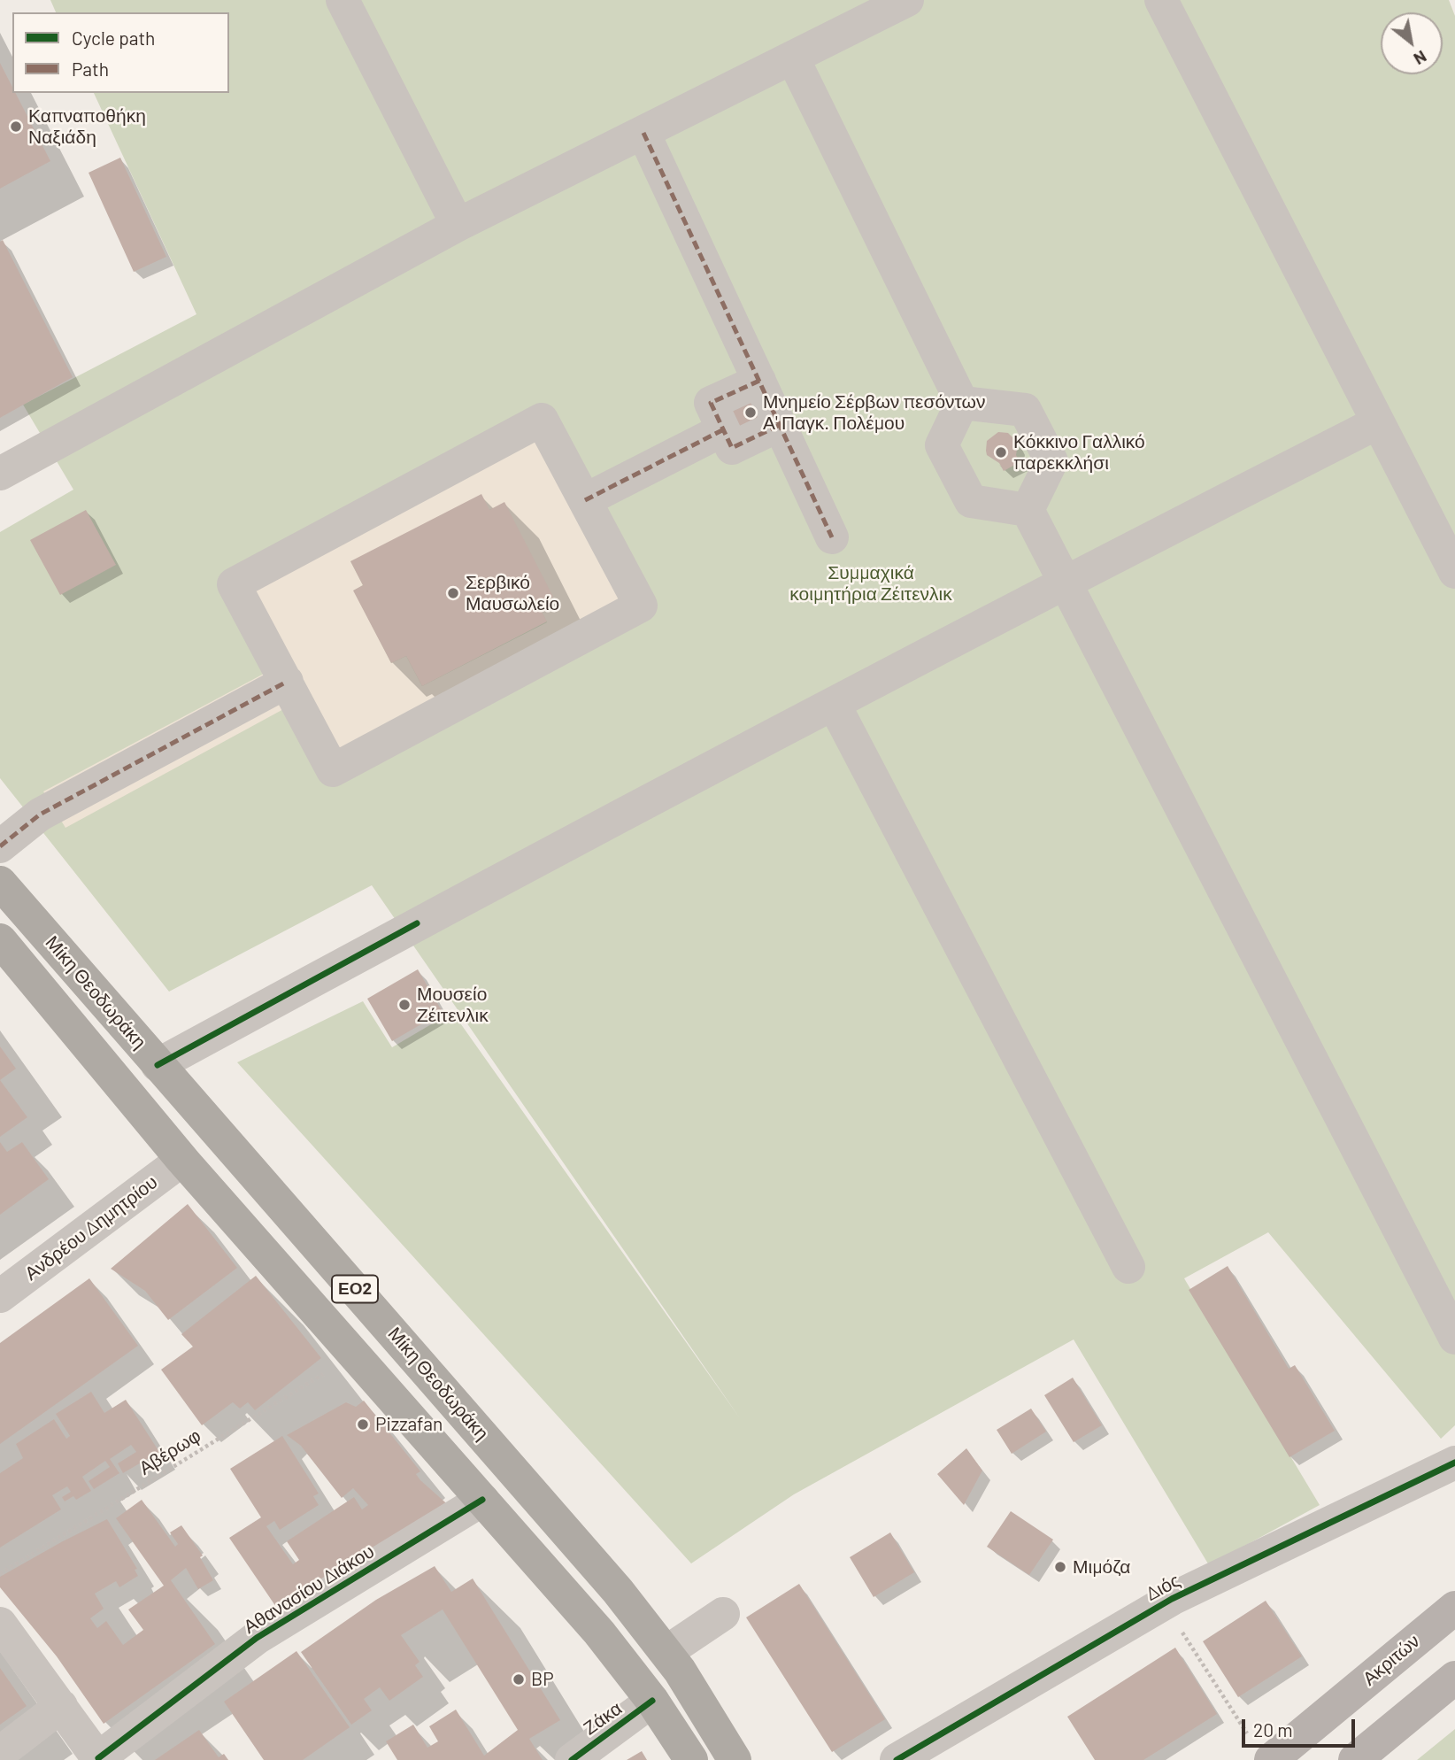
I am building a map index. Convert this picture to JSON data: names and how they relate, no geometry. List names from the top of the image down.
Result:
{
  "streets": {
    "highway": ["Μίκη Θεοδωράκη", "ΕΟ2"],
    "main road": ["Ακριτών"],
    "street": [
      "Ανδρέου Δημητρίου",
      "Διός",
      "Αθανασίου Διάκου",
      "Ζάκα"
    ],
    "path": ["Αβέρωφ"]
  },
  "crossings": [
    ["Μίκη Θεοδωράκη", "Ανδρέου Δημητρίου"],
    ["Μίκη Θεοδωράκη", "Αβέρωφ"],
    ["Μίκη Θεοδωράκη", "Αθανασίου Διάκου"],
    ["Μίκη Θεοδωράκη", "Ζάκα"]
  ],
  "parks": ["Συμμαχικά κοιμητήρια Ζέιτενλικ"],
  "places": [
    "Καπναποθήκη Ναξιάδη",
    "Μνημείο Σέρβων πεσόντων Α' Παγκ. Πολέμου",
    "Κόκκινο Γαλλικό παρεκκλήσι",
    "Σερβικό Μαυσωλείο",
    "Μουσείο Ζέιτενλικ",
    "Pizzafan",
    "Μιμόζα",
    "BP"
  ],
  "legend": ["Cycle path", "Path"],
  "scale_bar": "20 m",
  "north": "bottom right"
}
